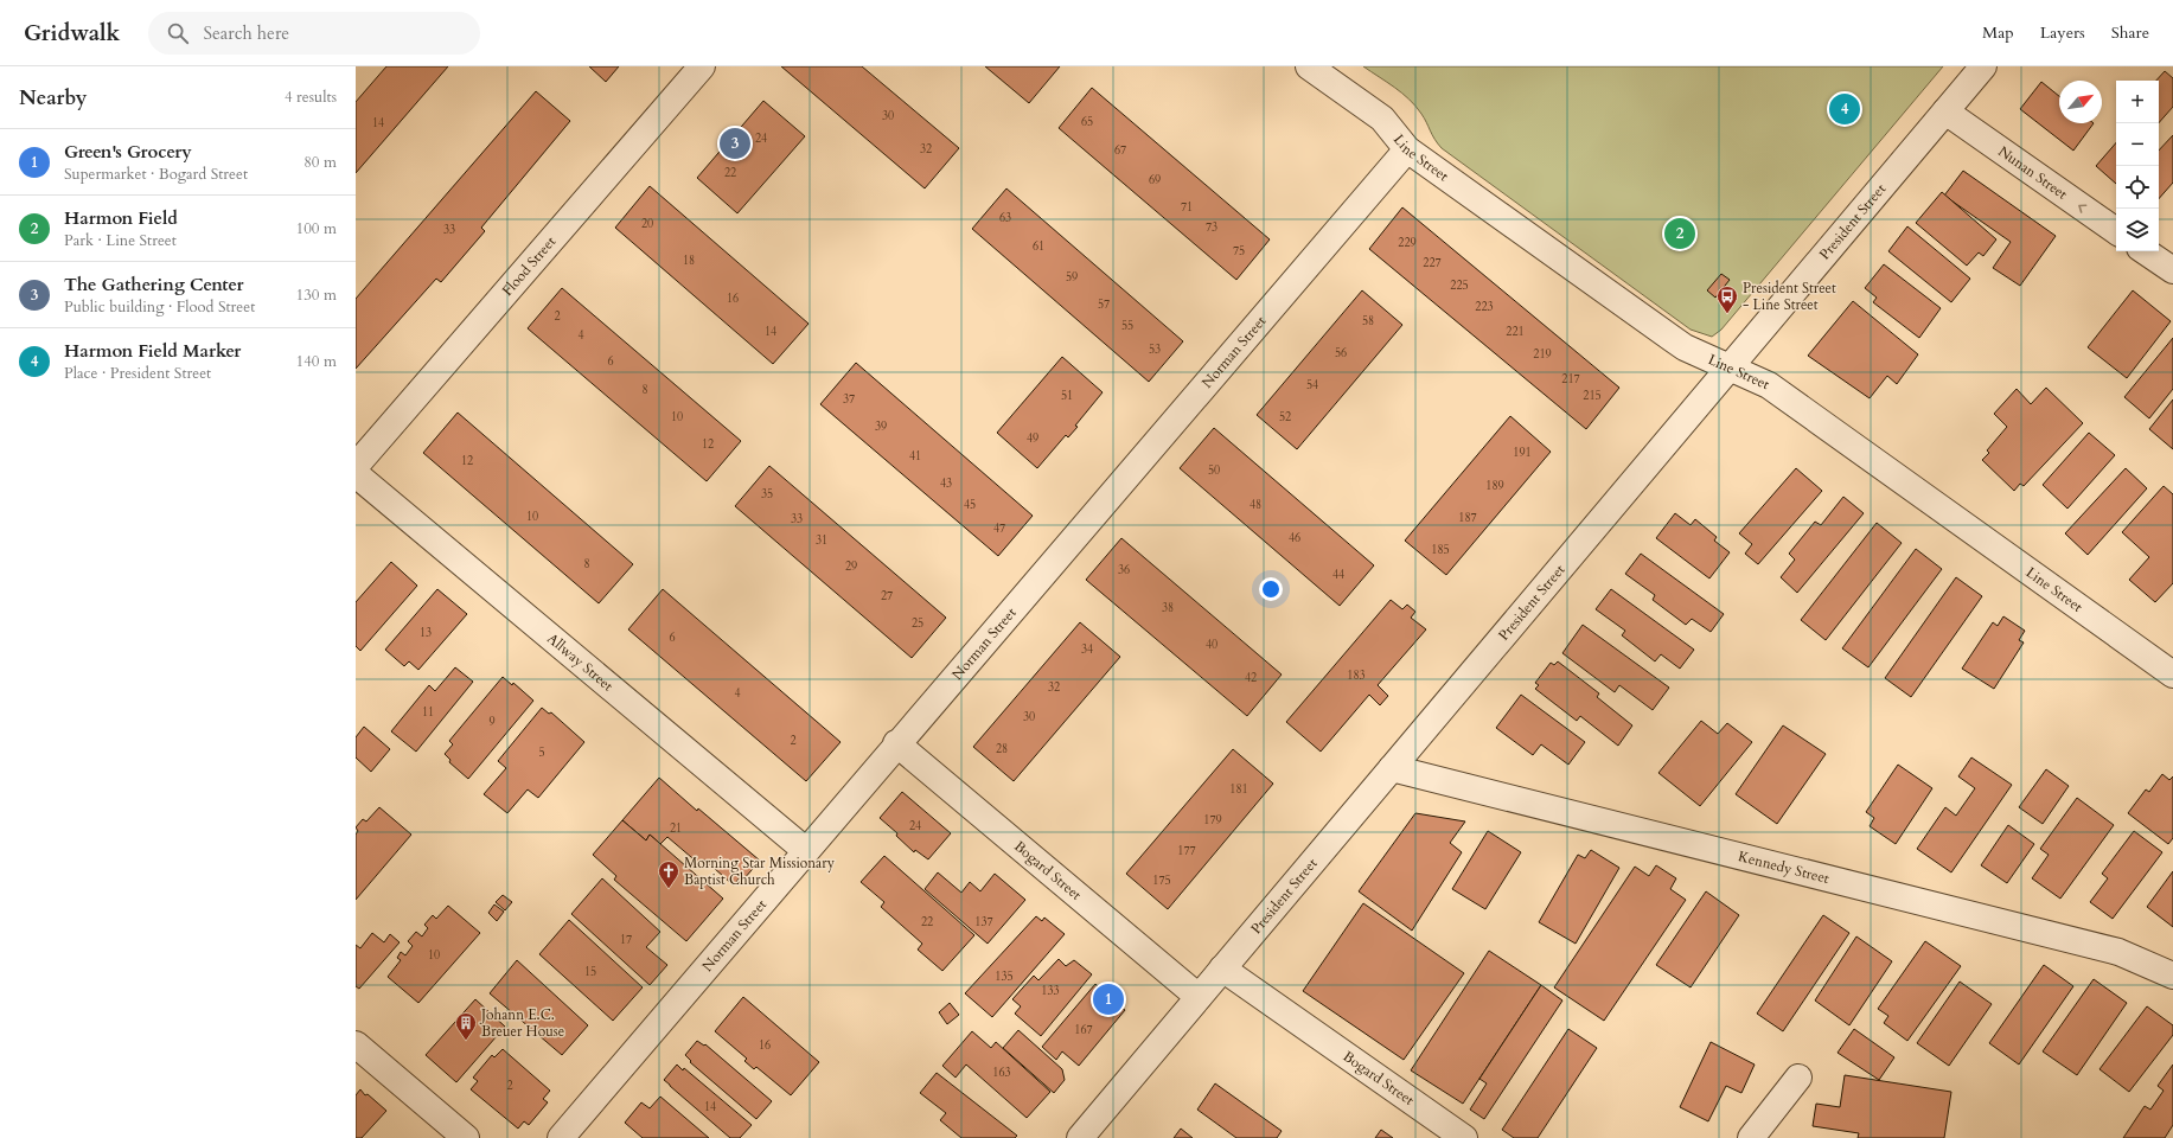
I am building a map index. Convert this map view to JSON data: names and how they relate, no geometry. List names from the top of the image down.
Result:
{
  "streets": {
    "street": [
      "Line Street",
      "Nunan Street",
      "President Street",
      "Flood Street",
      "Norman Street",
      "Allway Street",
      "Kennedy Street",
      "Bogard Street"
    ]
  },
  "crossings": [
    ["Line Street", "President Street"],
    ["Line Street", "Norman Street"],
    ["Nunan Street", "President Street"],
    ["President Street", "Kennedy Street"],
    ["President Street", "Bogard Street"],
    ["Norman Street", "Allway Street"],
    ["Norman Street", "Bogard Street"]
  ],
  "one_way": ["Nunan Street"],
  "places": {
    "bus stop": ["President Street - Line Street"],
    "church": ["Morning Star Missionary Baptist Church"],
    "building": ["Johann E.C. Breuer House"]
  },
  "house_numbers": [
    "30",
    "65",
    "14",
    "24",
    "32",
    "67",
    "22",
    "69",
    "71",
    "63",
    "20",
    "73",
    "33",
    "229",
    "61",
    "75",
    "18",
    "227",
    "59",
    "225",
    "16",
    "57",
    "223",
    "2",
    "58",
    "55",
    "14",
    "221",
    "4",
    "53",
    "56",
    "219",
    "6",
    "217",
    "54",
    "8",
    "51",
    "215",
    "37",
    "10",
    "52",
    "39",
    "49",
    "12",
    "191",
    "41",
    "12",
    "50",
    "43",
    "189",
    "35",
    "45",
    "48",
    "10",
    "187",
    "33",
    "47",
    "46",
    "31",
    "185",
    "8",
    "29",
    "36",
    "44",
    "27",
    "38",
    "25",
    "13",
    "6",
    "40",
    "34",
    "183",
    "42",
    "32",
    "4",
    "11",
    "30",
    "9",
    "2",
    "28",
    "5",
    "181",
    "179",
    "24",
    "21",
    "177",
    "175",
    "22",
    "137",
    "17",
    "10",
    "15",
    "135",
    "133",
    "167",
    "16",
    "163",
    "2",
    "14"
  ],
  "north": "top right",
  "page": {
    "header": "Gridwalk",
    "search": "Search here",
    "nav": ["Map", "Layers", "Share"],
    "heading": ["Nearby", "4 results"],
    "map_buttons": ["+", "−"],
    "pins": [
      "4",
      "3",
      "2",
      "1"
    ],
    "list": [
      {
        "mark": "1",
        "name": "Green's Grocery",
        "note": "Supermarket · Bogard Street",
        "value": "80 m"
      },
      {
        "mark": "2",
        "name": "Harmon Field",
        "note": "Park · Line Street",
        "value": "100 m"
      },
      {
        "mark": "3",
        "name": "The Gathering Center",
        "note": "Public building · Flood Street",
        "value": "130 m"
      },
      {
        "mark": "4",
        "name": "Harmon Field Marker",
        "note": "Place · President Street",
        "value": "140 m"
      }
    ]
  }
}
